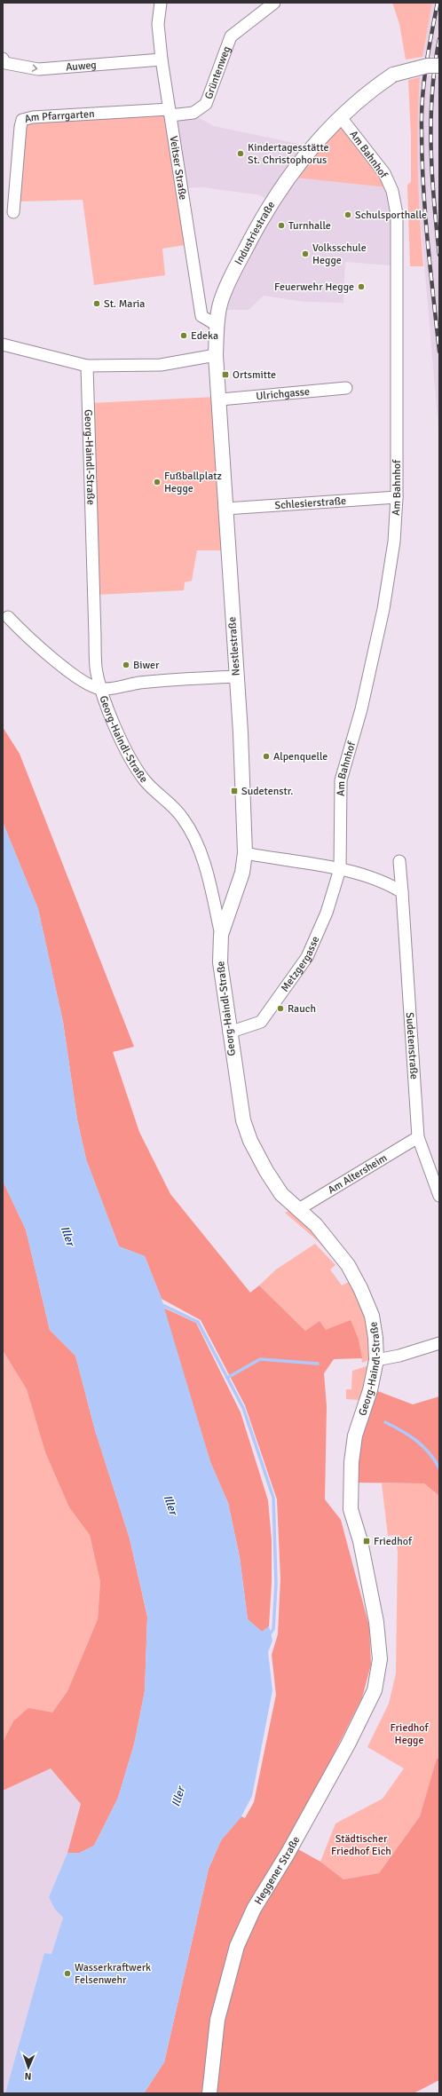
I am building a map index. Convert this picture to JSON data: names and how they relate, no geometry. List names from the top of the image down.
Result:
{
  "streets": {
    "street": [
      "Auweg",
      "Grüntenweg",
      "Am Pfarrgarten",
      "Am Bahnhof",
      "Veitser Straße",
      "Industriestraße",
      "Ulrichgasse",
      "Georg-Haindl-Straße",
      "Schlesierstraße",
      "Nestlestraße",
      "Metzgergasse",
      "Sudetenstraße",
      "Am Altersheim",
      "Heggener Straße"
    ]
  },
  "crossings": [
    ["Auweg", "Veitser Straße"],
    ["Grüntenweg", "Am Pfarrgarten"],
    ["Grüntenweg", "Veitser Straße"],
    ["Am Pfarrgarten", "Veitser Straße"],
    ["Am Bahnhof", "Industriestraße"],
    ["Am Bahnhof", "Schlesierstraße"],
    ["Am Bahnhof", "Metzgergasse"],
    ["Veitser Straße", "Industriestraße"],
    ["Industriestraße", "Nestlestraße"],
    ["Ulrichgasse", "Nestlestraße"],
    ["Georg-Haindl-Straße", "Nestlestraße"],
    ["Georg-Haindl-Straße", "Metzgergasse"],
    ["Georg-Haindl-Straße", "Am Altersheim"],
    ["Georg-Haindl-Straße", "Heggener Straße"],
    ["Schlesierstraße", "Nestlestraße"],
    ["Sudetenstraße", "Am Altersheim"]
  ],
  "one_way": ["Auweg"],
  "water": ["Iller"],
  "parks": ["Friedhof Hegge", "Städtischer Friedhof Eich"],
  "places": {
    "other": [
      "Kindertagesstätte St. Christophorus",
      "Schulsporthalle",
      "Turnhalle",
      "Volksschule Hegge",
      "Feuerwehr Hegge",
      "St. Maria",
      "Edeka",
      "Fußballplatz Hegge",
      "Biwer",
      "Alpenquelle",
      "Rauch",
      "Wasserkraftwerk Felsenwehr"
    ],
    "transit": ["Ortsmitte", "Sudetenstr.", "Friedhof"]
  },
  "north": "bottom"
}
